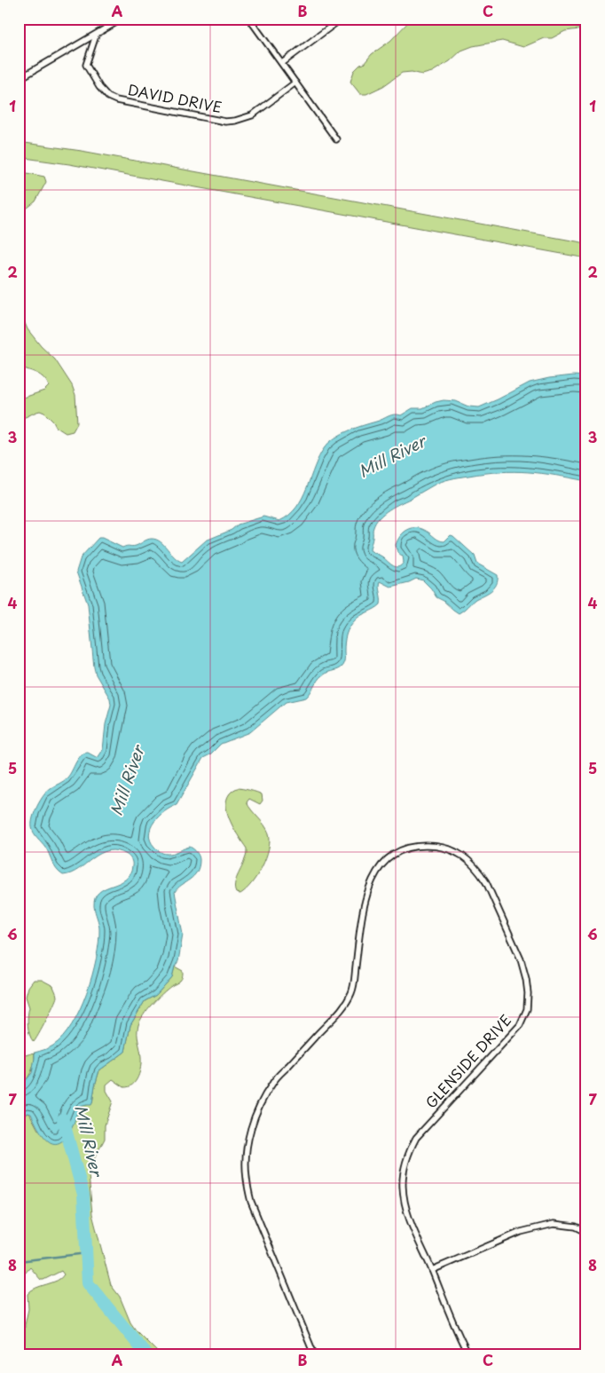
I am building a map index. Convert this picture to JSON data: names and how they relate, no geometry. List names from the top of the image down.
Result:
{
  "streets": {
    "street": ["DAVID DRIVE", "GLENSIDE DRIVE"]
  },
  "water": ["Mill River"],
  "grid": {
    "columns": ["A", "B", "C"],
    "rows": [
      "1",
      "2",
      "3",
      "4",
      "5",
      "6",
      "7",
      "8"
    ]
  }
}
